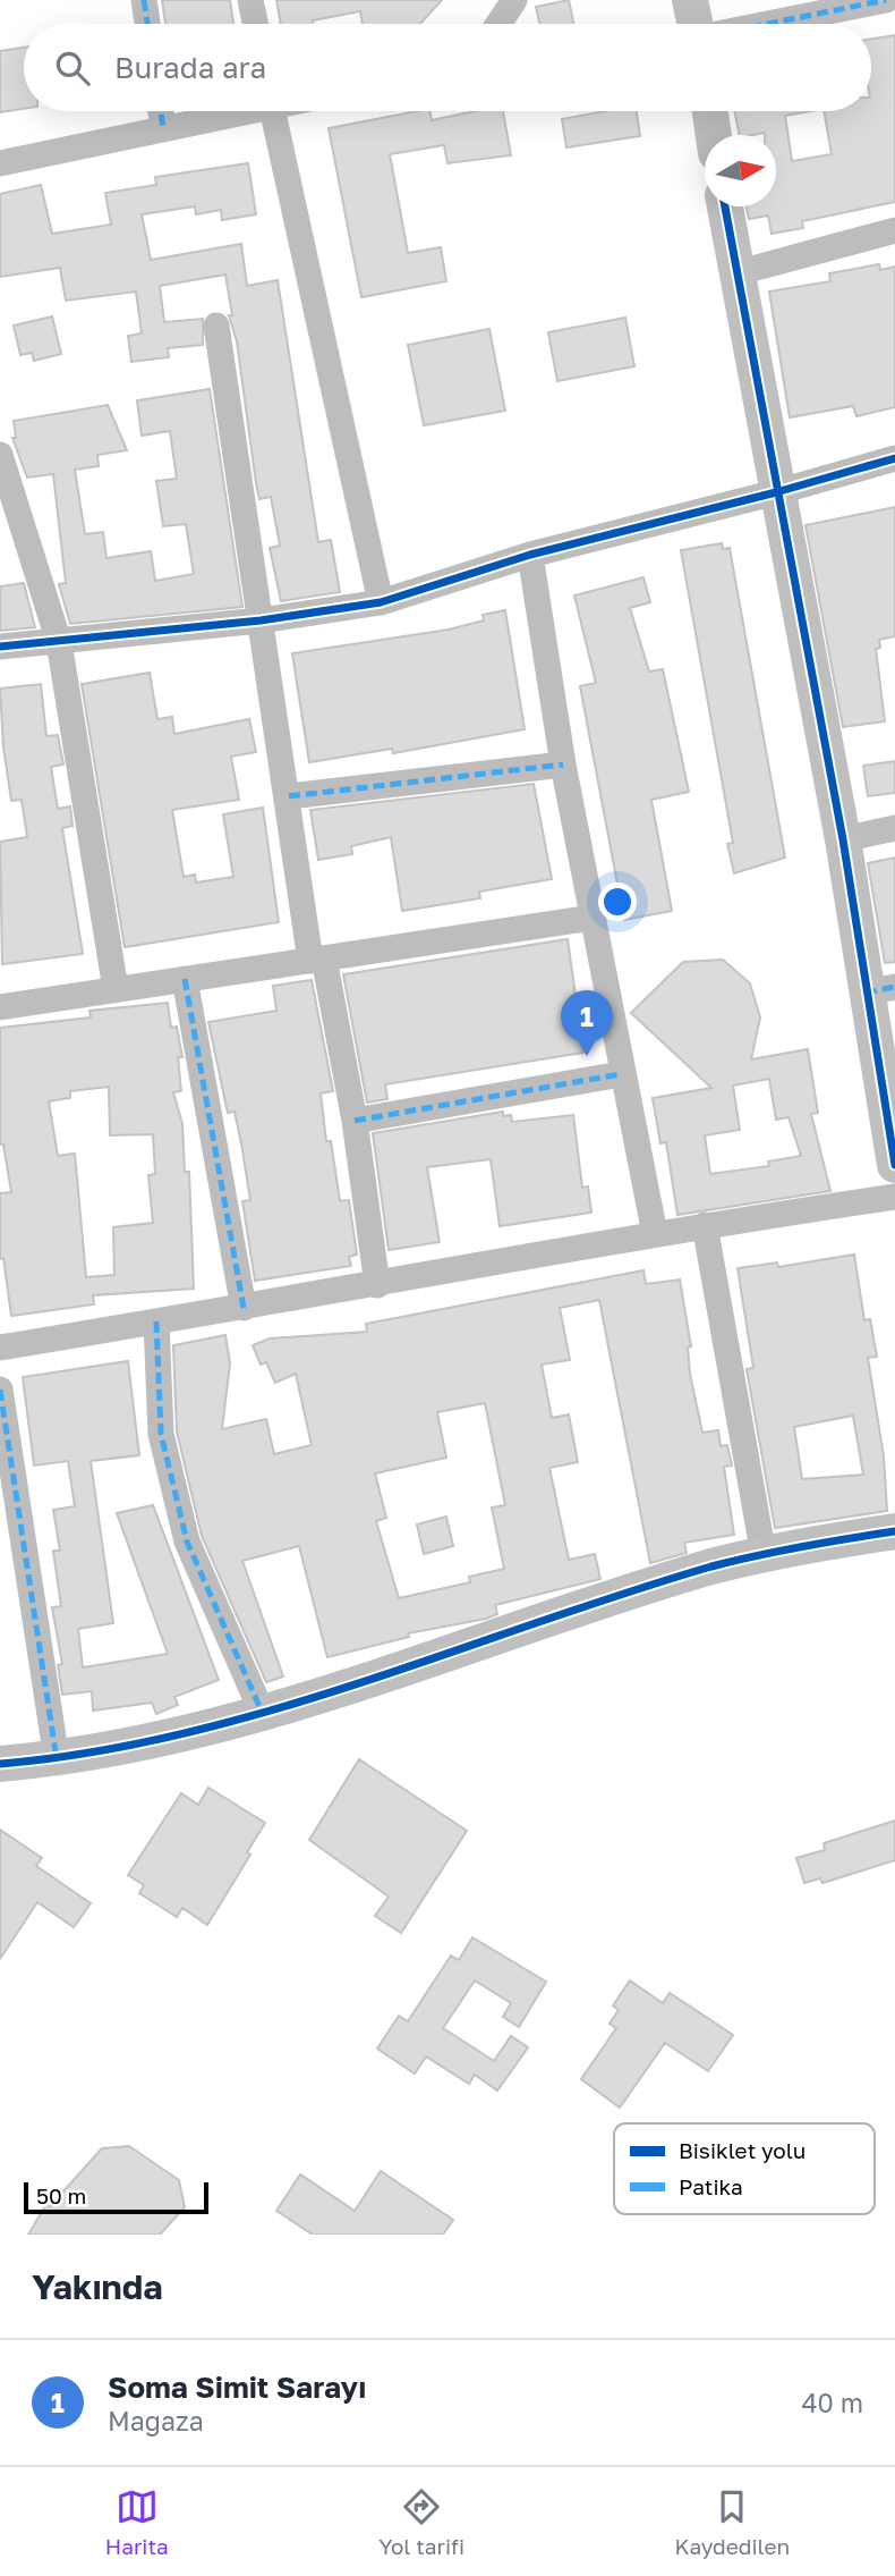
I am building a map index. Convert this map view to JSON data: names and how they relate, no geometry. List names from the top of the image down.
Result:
{
  "legend": ["Bisiklet yolu", "Patika"],
  "scale_bar": "50 m",
  "north": "right",
  "page": {
    "search": "Burada ara",
    "pins": "1",
    "scale": "50 m",
    "heading": "Yakında",
    "list": [
      {
        "mark": "1",
        "name": "Soma Simit Sarayı",
        "note": "Mağaza",
        "value": "40 m"
      }
    ],
    "nav": ["Harita", "Yol tarifi", "Kaydedilen"]
  }
}
